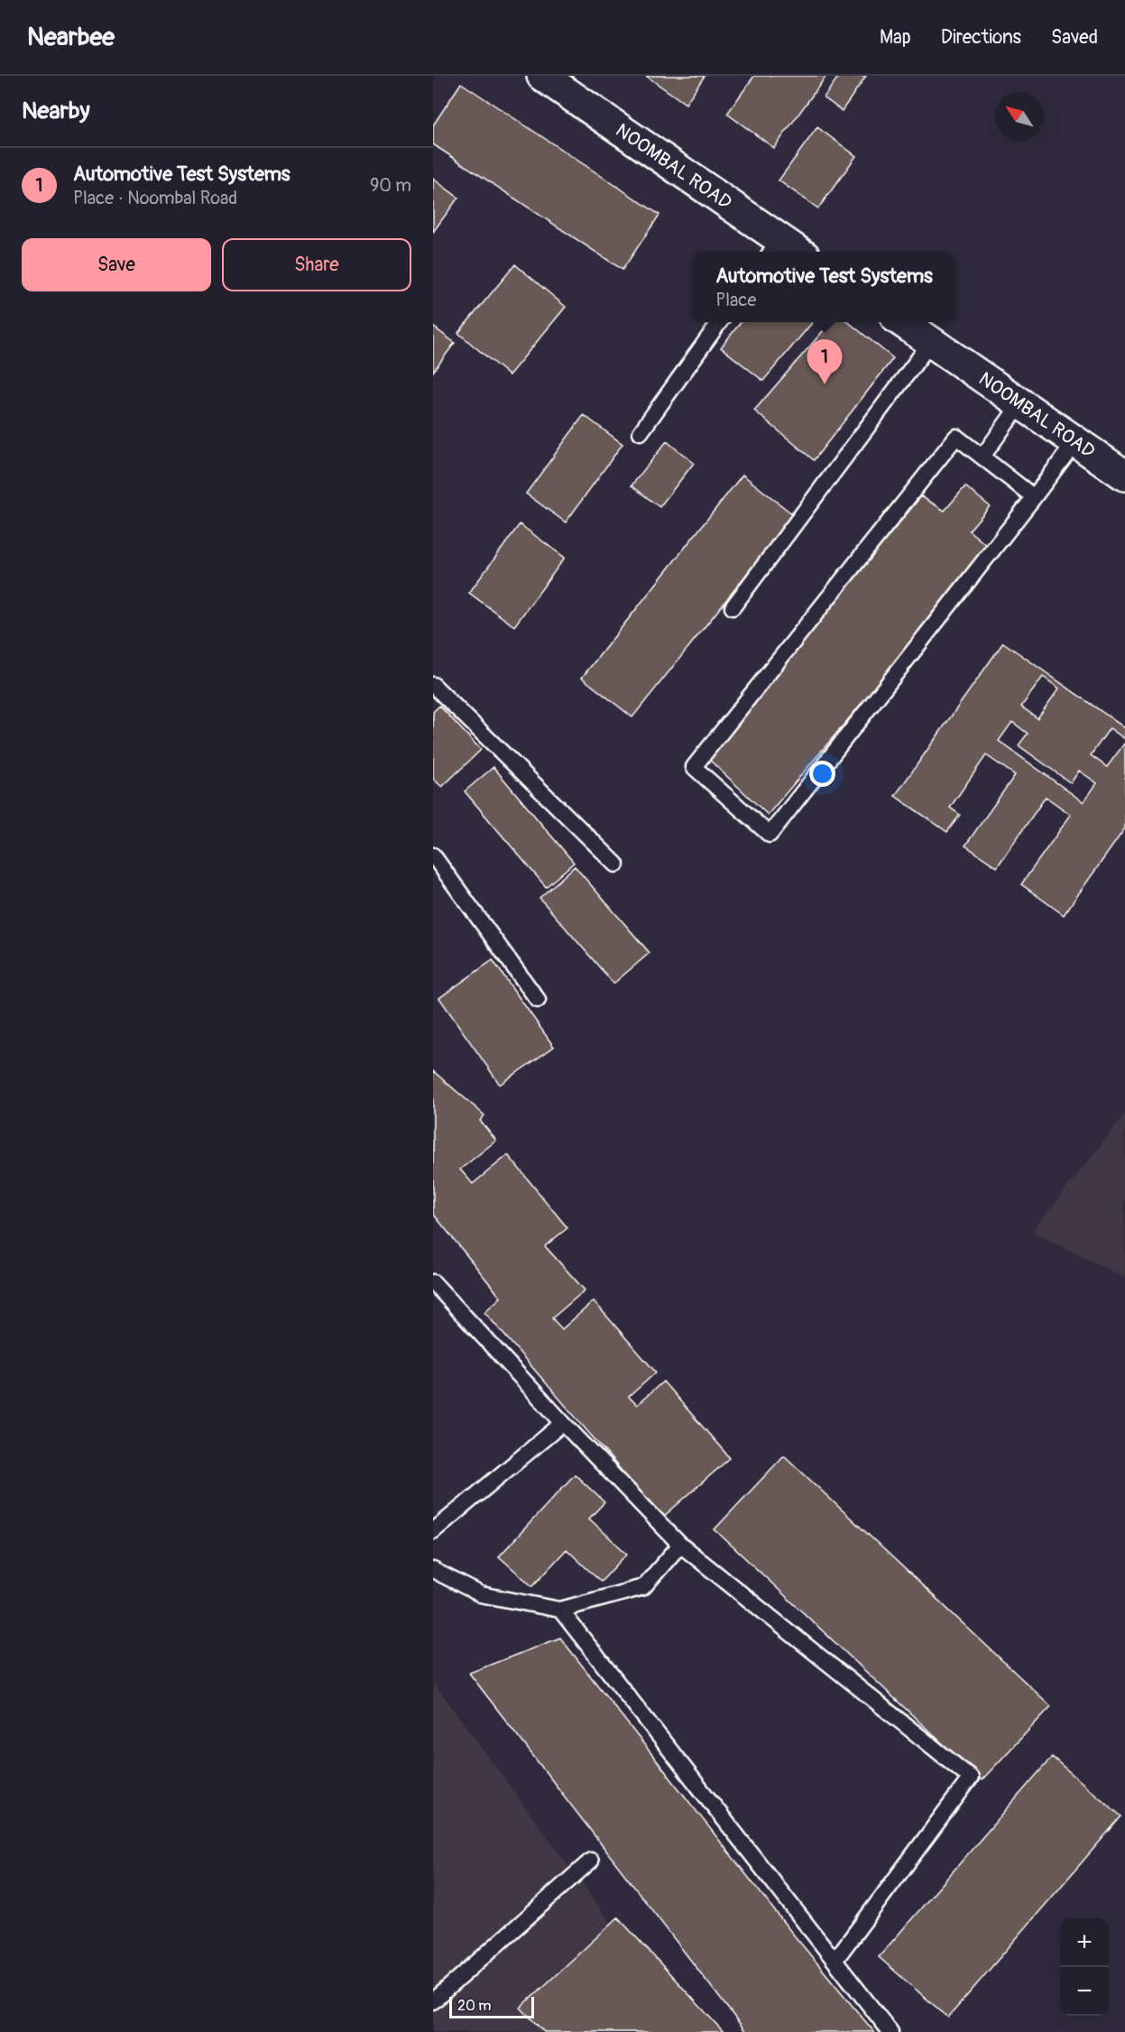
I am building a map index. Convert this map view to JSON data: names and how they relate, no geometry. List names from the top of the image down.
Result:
{
  "streets": {
    "street": ["NOOMBAL ROAD"]
  },
  "scale_bar": "20 m",
  "north": "top left",
  "page": {
    "header": "Nearbee",
    "nav": ["Map", "Directions", "Saved"],
    "heading": "Nearby",
    "list": [
      {
        "mark": "1",
        "name": "Automotive Test Systems",
        "note": "Place · Noombal Road",
        "value": "90 m"
      }
    ],
    "buttons": ["Save", "Share"],
    "popup": ["Automotive Test Systems", "Place"],
    "pins": "1",
    "map_buttons": ["+", "−"],
    "scale": "20 m"
  }
}
